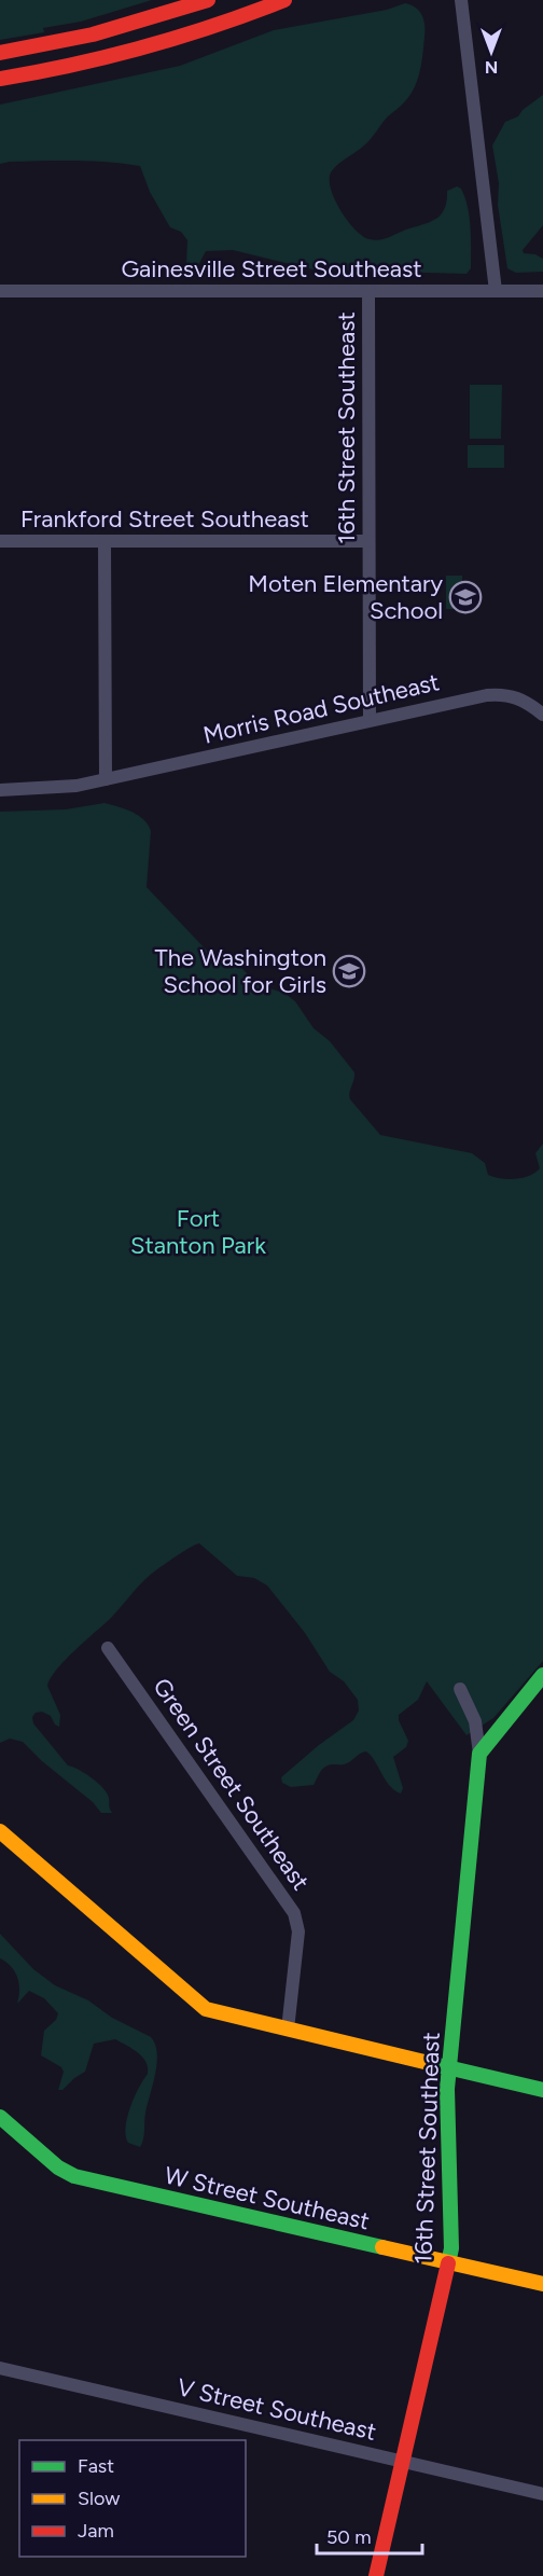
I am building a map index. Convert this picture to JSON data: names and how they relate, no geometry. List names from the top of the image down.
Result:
{
  "streets": {
    "main road": ["16th Street Southeast", "W Street Southeast"],
    "street": [
      "Gainesville Street Southeast",
      "Frankford Street Southeast",
      "Morris Road Southeast",
      "Green Street Southeast",
      "V Street Southeast"
    ]
  },
  "crossings": [
    ["Gainesville Street Southeast", "16th Street Southeast"],
    ["16th Street Southeast", "Frankford Street Southeast"],
    ["16th Street Southeast", "Morris Road Southeast"],
    ["16th Street Southeast", "W Street Southeast"],
    ["16th Street Southeast", "V Street Southeast"]
  ],
  "parks": ["Fort Stanton Park"],
  "places": {
    "school or university": ["Moten Elementary School", "The Washington School for Girls"]
  },
  "legend": ["Fast", "Slow", "Jam"],
  "scale_bar": "50 m",
  "north": "bottom"
}
